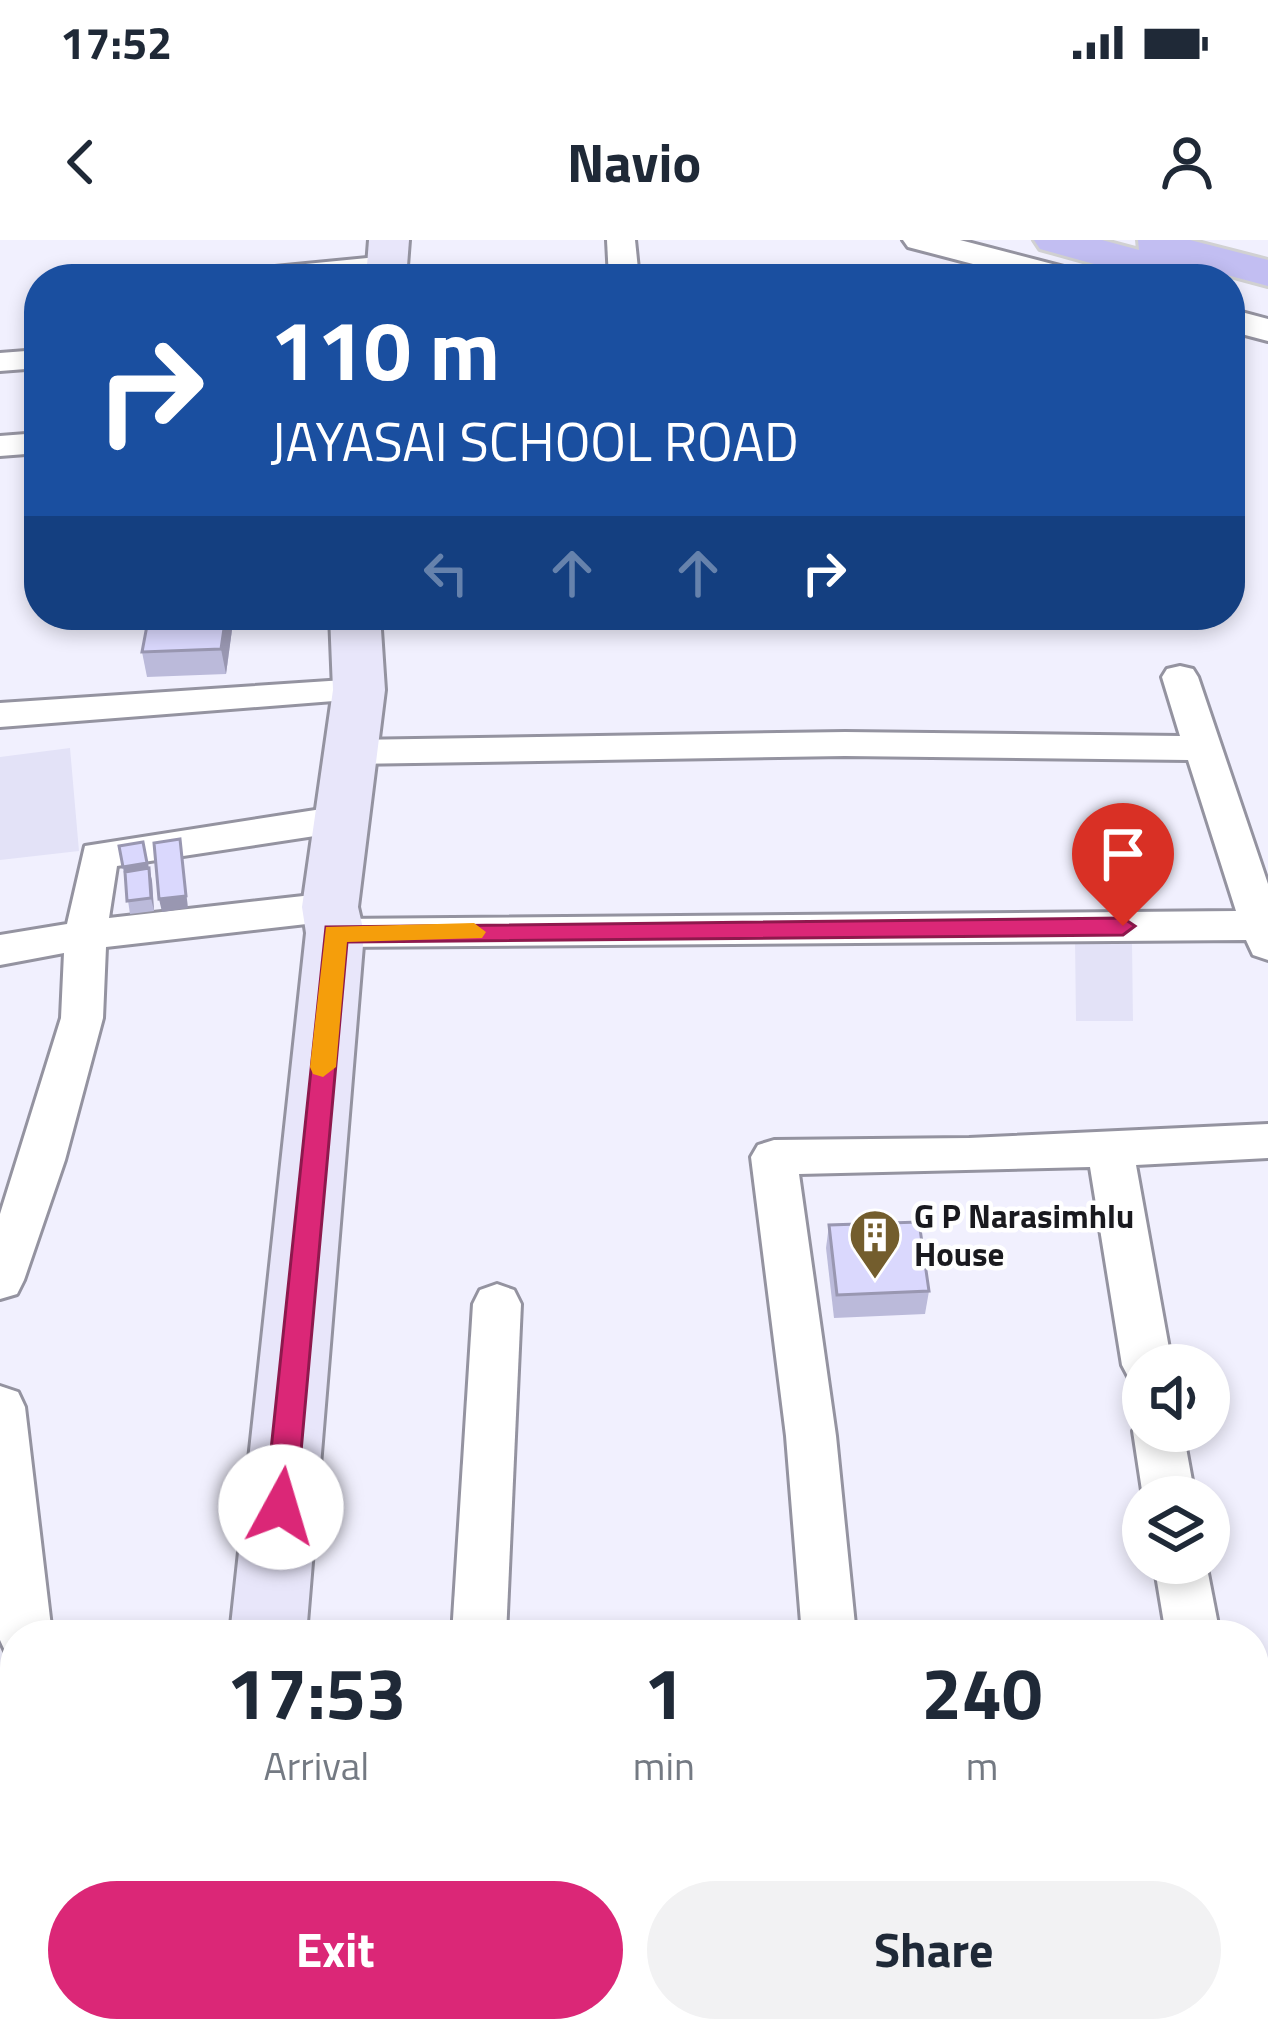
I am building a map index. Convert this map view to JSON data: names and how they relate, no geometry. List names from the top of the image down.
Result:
{
  "places": {
    "building": ["G P Narasimhlu House"]
  },
  "page": {
    "status": "17:52",
    "header": "Navio",
    "turn": ["110 m", "JAYASAI SCHOOL ROAD"],
    "eta": [
      "17:53",
      "Arrival",
      "1",
      "min",
      "240",
      "m"
    ],
    "buttons": ["Exit", "Share"]
  }
}
